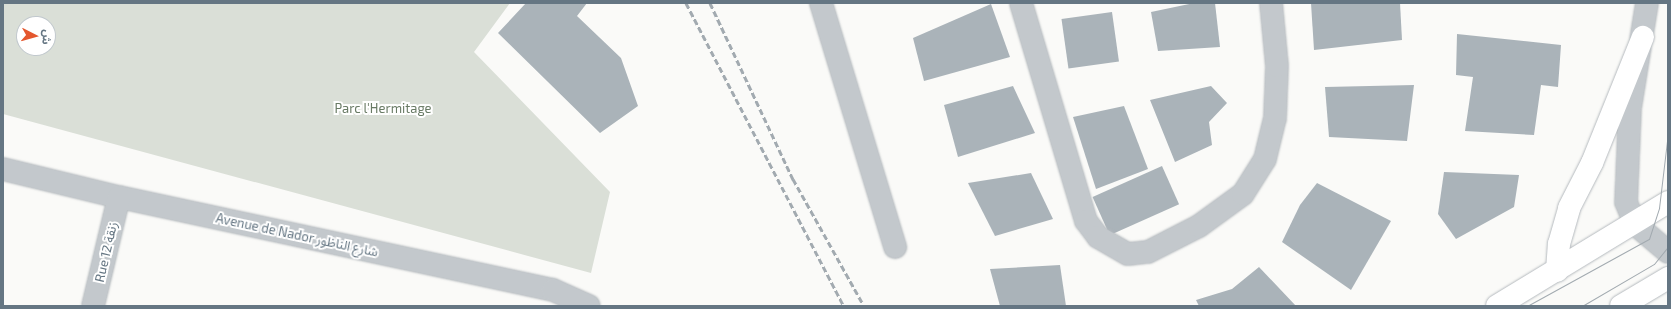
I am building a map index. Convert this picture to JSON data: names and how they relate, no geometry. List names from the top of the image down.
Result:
{
  "streets": {
    "street": ["Avenue de Nador شارع الناظور", "Rue 12 زنقة"]
  },
  "crossings": [
    ["Avenue de Nador شارع الناظور", "Rue 12 زنقة"]
  ],
  "parks": ["Parc l'Hermitage"],
  "north": "right"
}
